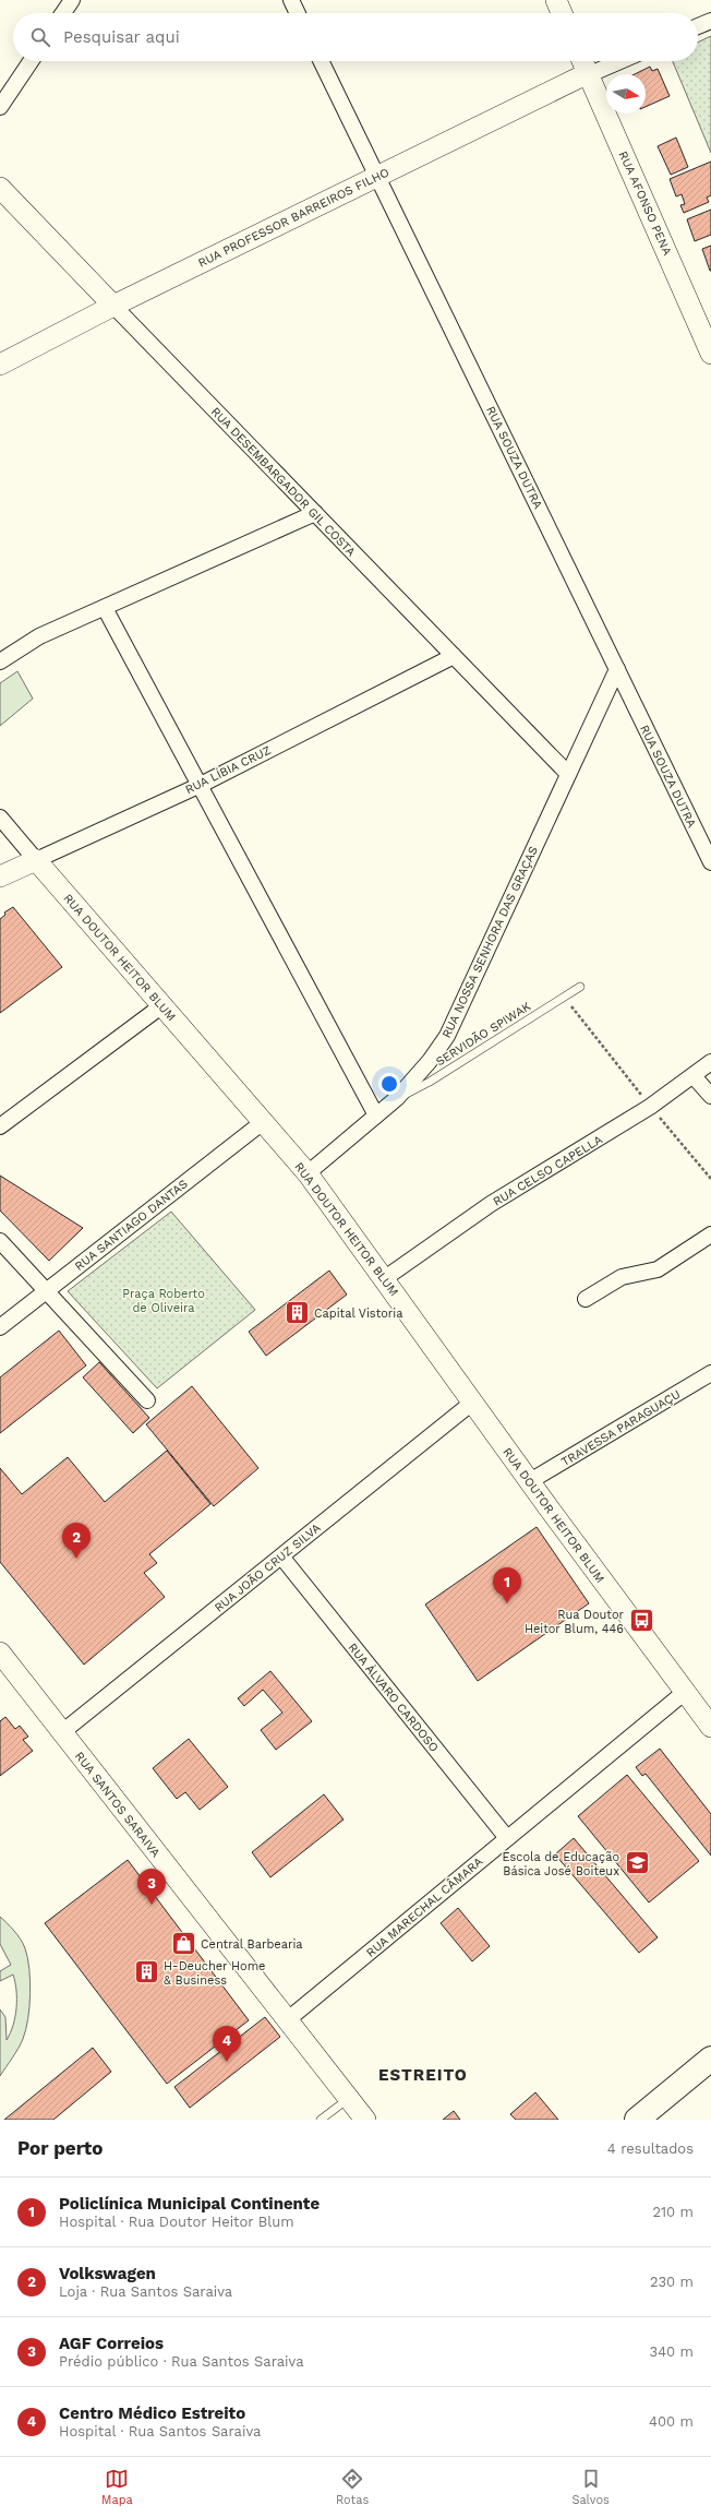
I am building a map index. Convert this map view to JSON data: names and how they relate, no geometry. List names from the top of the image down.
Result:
{
  "streets": {
    "street": [
      "RUA AFONSO PENA",
      "RUA PROFESSOR BARREIROS FILHO",
      "RUA SOUZA DUTRA",
      "RUA DESEMBARGADOR GIL COSTA",
      "RUA LÍBIA CRUZ",
      "RUA NOSSA SENHORA DAS GRAÇAS",
      "RUA DOUTOR HEITOR BLUM",
      "RUA CELSO CAPELLA",
      "RUA SANTIAGO DANTAS",
      "TRAVESSA PARAGUAÇU",
      "RUA JOÃO CRUZ SILVA",
      "RUA ÁLVARO CARDOSO",
      "RUA SANTOS SARAIVA",
      "RUA MARECHAL CÂMARA"
    ],
    "lane": ["SERVIDÃO SPIWAK"]
  },
  "crossings": [
    ["RUA AFONSO PENA", "RUA PROFESSOR BARREIROS FILHO"],
    ["RUA PROFESSOR BARREIROS FILHO", "RUA SOUZA DUTRA"],
    ["RUA PROFESSOR BARREIROS FILHO", "RUA DESEMBARGADOR GIL COSTA"],
    ["RUA SOUZA DUTRA", "RUA NOSSA SENHORA DAS GRAÇAS"],
    ["RUA DESEMBARGADOR GIL COSTA", "RUA LÍBIA CRUZ"],
    ["RUA DESEMBARGADOR GIL COSTA", "RUA NOSSA SENHORA DAS GRAÇAS"],
    ["RUA LÍBIA CRUZ", "RUA DOUTOR HEITOR BLUM"],
    ["RUA NOSSA SENHORA DAS GRAÇAS", "RUA DOUTOR HEITOR BLUM"],
    ["RUA NOSSA SENHORA DAS GRAÇAS", "SERVIDÃO SPIWAK"],
    ["RUA DOUTOR HEITOR BLUM", "RUA CELSO CAPELLA"],
    ["RUA DOUTOR HEITOR BLUM", "RUA SANTIAGO DANTAS"],
    ["RUA DOUTOR HEITOR BLUM", "TRAVESSA PARAGUAÇU"],
    ["RUA DOUTOR HEITOR BLUM", "RUA JOÃO CRUZ SILVA"],
    ["RUA DOUTOR HEITOR BLUM", "RUA MARECHAL CÂMARA"],
    ["RUA JOÃO CRUZ SILVA", "RUA ÁLVARO CARDOSO"],
    ["RUA JOÃO CRUZ SILVA", "RUA SANTOS SARAIVA"],
    ["RUA ÁLVARO CARDOSO", "RUA MARECHAL CÂMARA"],
    ["RUA SANTOS SARAIVA", "RUA MARECHAL CÂMARA"]
  ],
  "districts": ["ESTREITO"],
  "parks": ["Praça Roberto de Oliveira"],
  "places": {
    "building": ["Capital Vistoria", "H-Deucher Home & Business"],
    "bus stop": ["Rua Doutor Heitor Blum, 446"],
    "school or university": ["Escola de Educação Básica José Boiteux"],
    "shop": ["Central Barbearia"]
  },
  "north": "right",
  "page": {
    "search": "Pesquisar aqui",
    "pins": [
      "2",
      "1",
      "3",
      "4"
    ],
    "heading": ["Por perto", "4 resultados"],
    "list": [
      {
        "mark": "1",
        "name": "Policlínica Municipal Continente",
        "note": "Hospital · Rua Doutor Heitor Blum",
        "value": "210 m"
      },
      {
        "mark": "2",
        "name": "Volkswagen",
        "note": "Loja · Rua Santos Saraiva",
        "value": "230 m"
      },
      {
        "mark": "3",
        "name": "AGF Correios",
        "note": "Prédio público · Rua Santos Saraiva",
        "value": "340 m"
      },
      {
        "mark": "4",
        "name": "Centro Médico Estreito",
        "note": "Hospital · Rua Santos Saraiva",
        "value": "400 m"
      }
    ],
    "nav": ["Mapa", "Rotas", "Salvos"]
  }
}
